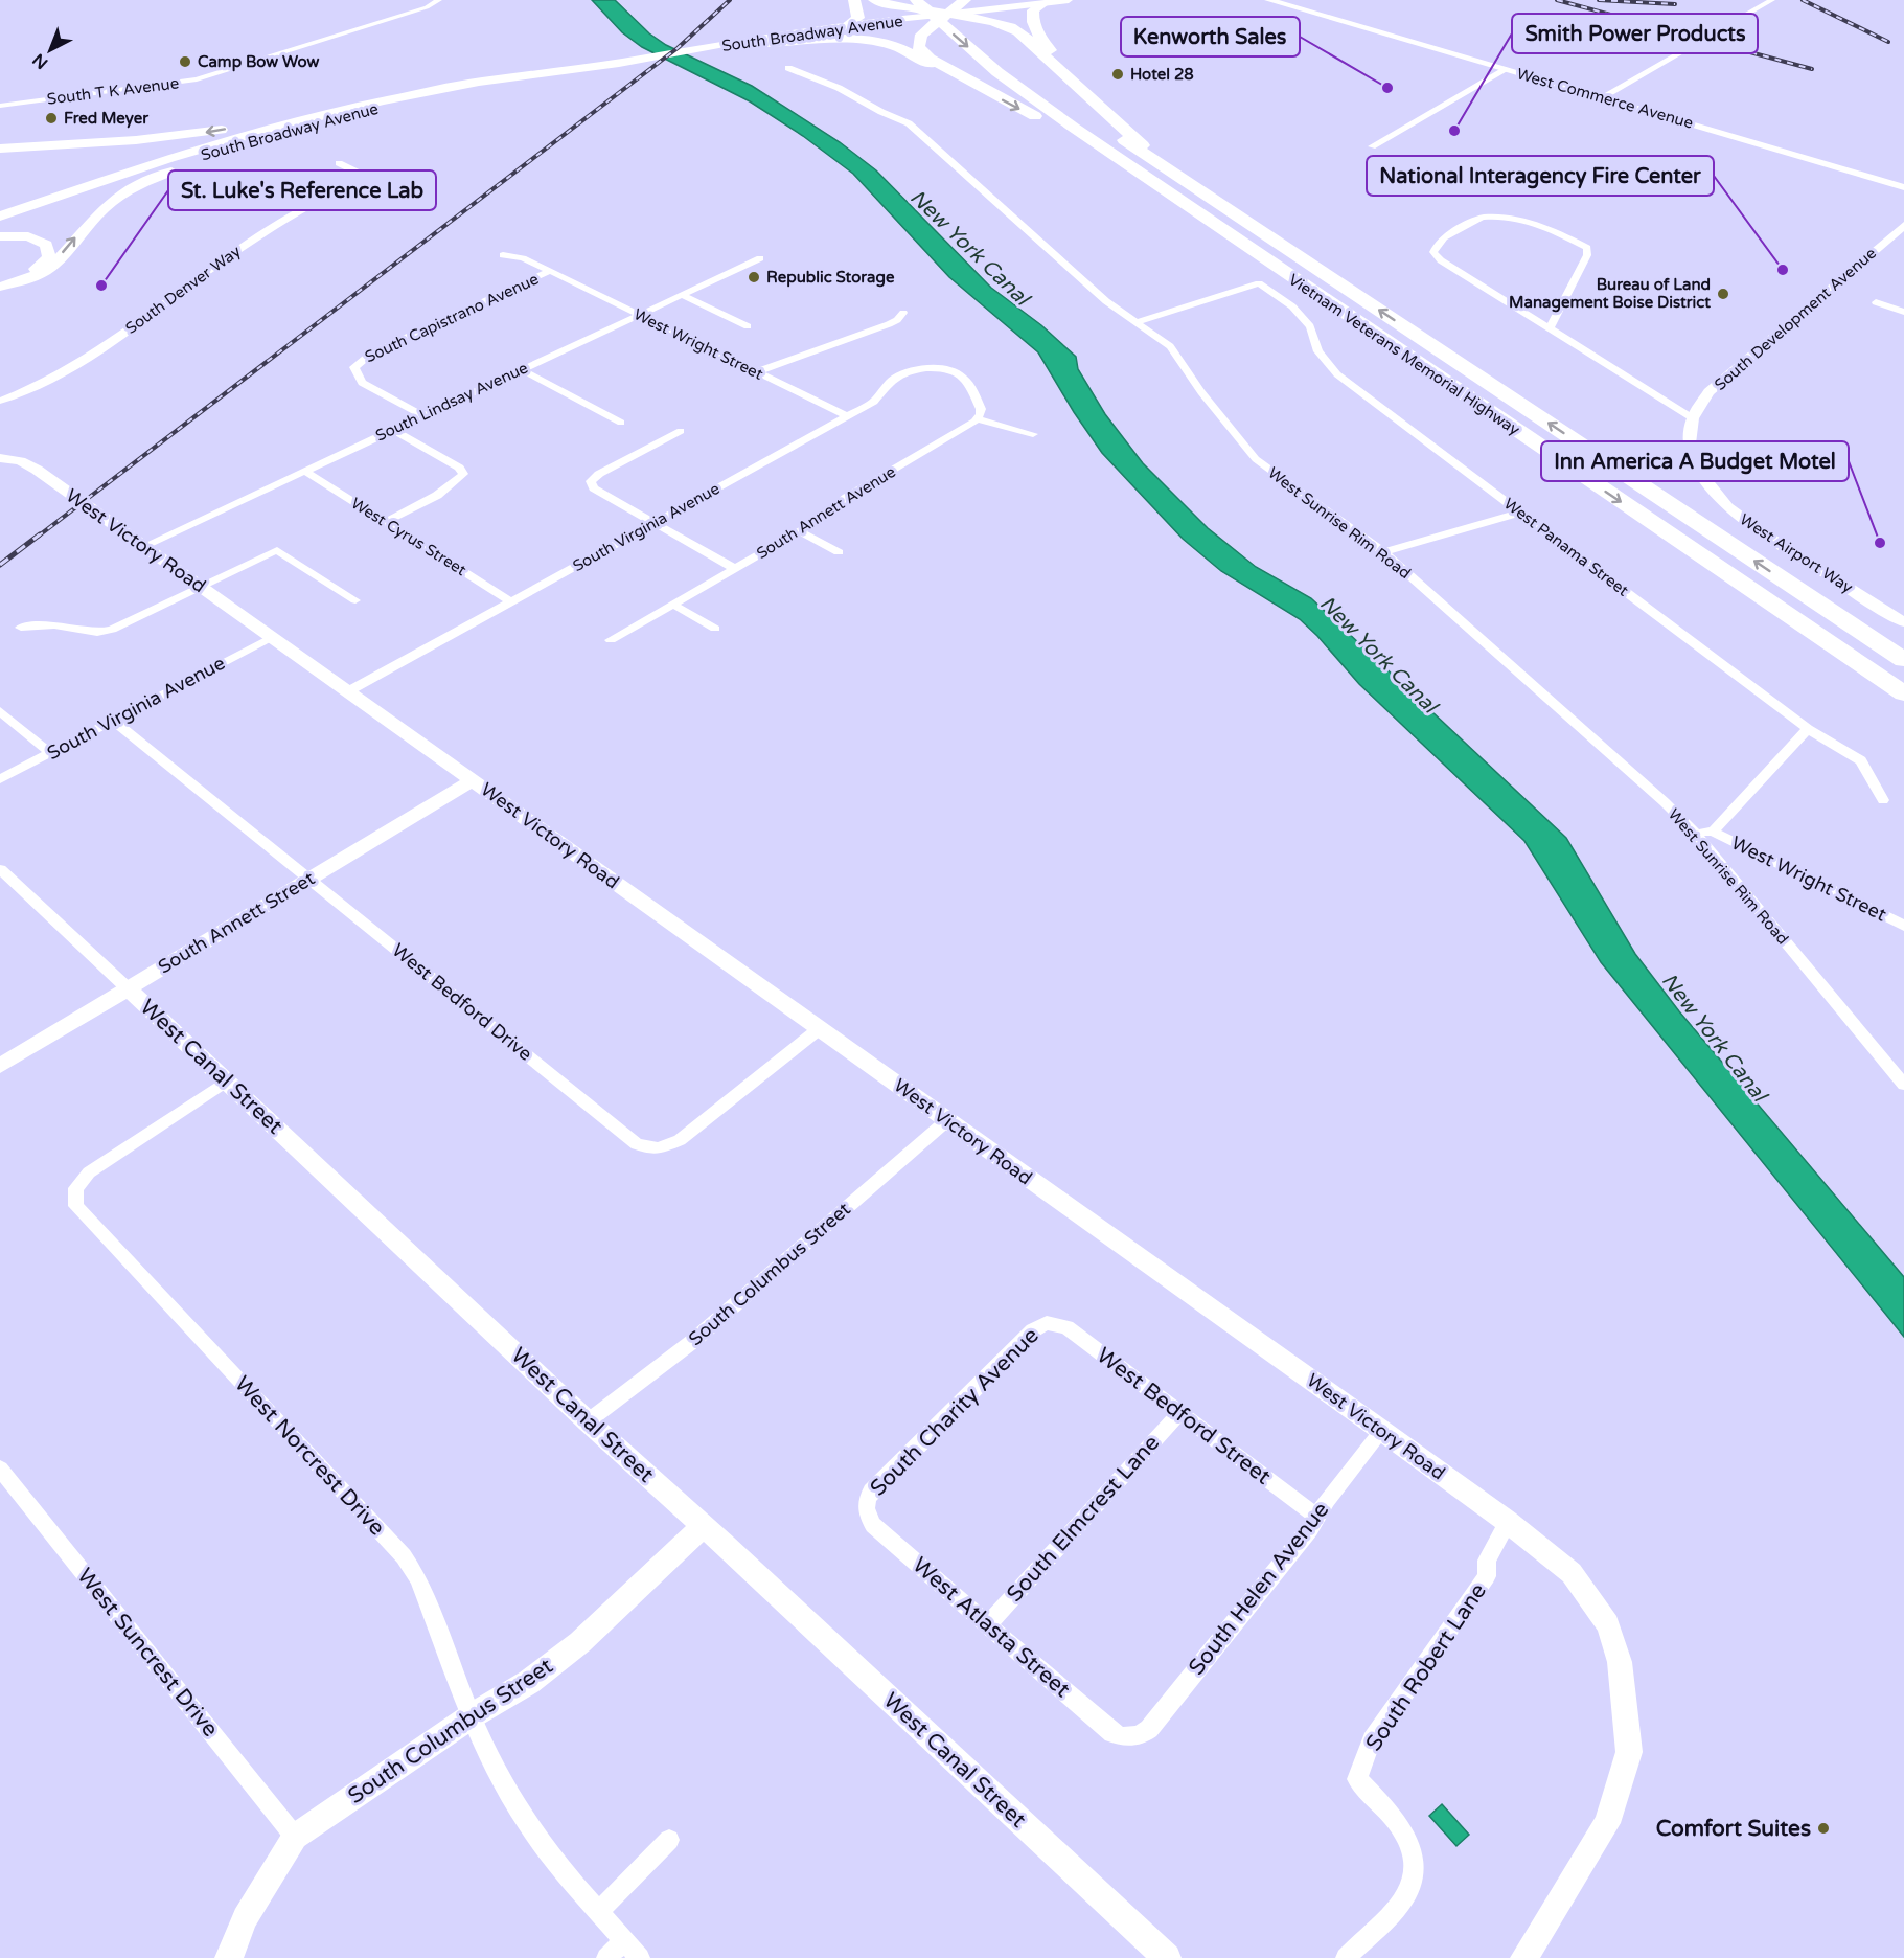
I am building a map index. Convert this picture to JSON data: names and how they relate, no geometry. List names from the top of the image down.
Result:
{
  "streets": {
    "highway": ["Vietnam Veterans Memorial Highway"],
    "main road": ["South Broadway Avenue"],
    "street": [
      "South T K Avenue",
      "West Commerce Avenue",
      "South Denver Way",
      "South Capistrano Avenue",
      "South Development Avenue",
      "West Wright Street",
      "South Lindsay Avenue",
      "South Annett Avenue",
      "West Sunrise Rim Road",
      "South Virginia Avenue",
      "West Cyrus Street",
      "West Victory Road",
      "West Panama Street",
      "West Airport Way",
      "South Annett Street",
      "West Bedford Drive",
      "West Canal Street",
      "South Columbus Street",
      "South Charity Avenue",
      "West Bedford Street",
      "West Norcrest Drive",
      "South Elmcrest Lane",
      "South Helen Avenue",
      "West Atlasta Street",
      "West Suncrest Drive",
      "South Robert Lane"
    ]
  },
  "crossings": [
    ["South Capistrano Avenue", "West Wright Street"],
    ["South Capistrano Avenue", "South Lindsay Avenue"],
    ["South Development Avenue", "West Airport Way"],
    ["West Wright Street", "South Lindsay Avenue"],
    ["West Wright Street", "South Virginia Avenue"],
    ["South Lindsay Avenue", "West Cyrus Street"],
    ["South Lindsay Avenue", "West Victory Road"],
    ["South Annett Avenue", "South Virginia Avenue"],
    ["West Sunrise Rim Road", "West Panama Street"],
    ["South Virginia Avenue", "West Cyrus Street"],
    ["South Virginia Avenue", "West Victory Road"],
    ["South Virginia Avenue", "West Bedford Drive"],
    ["West Victory Road", "South Annett Street"],
    ["West Victory Road", "West Bedford Drive"],
    ["West Victory Road", "South Columbus Street"],
    ["West Victory Road", "South Helen Avenue"],
    ["West Victory Road", "South Robert Lane"],
    ["South Annett Street", "West Bedford Drive"],
    ["South Annett Street", "West Canal Street"],
    ["West Canal Street", "South Columbus Street"],
    ["West Canal Street", "West Norcrest Drive"],
    ["South Columbus Street", "West Norcrest Drive"],
    ["South Columbus Street", "West Suncrest Drive"],
    ["South Charity Avenue", "West Bedford Street"],
    ["South Charity Avenue", "West Atlasta Street"],
    ["West Bedford Street", "South Elmcrest Lane"],
    ["West Bedford Street", "South Helen Avenue"],
    ["South Elmcrest Lane", "West Atlasta Street"],
    ["South Helen Avenue", "West Atlasta Street"]
  ],
  "water": ["New York Canal"],
  "places": [
    "Camp Bow Wow",
    "Hotel 28",
    "Kenworth Sales",
    "Fred Meyer",
    "Smith Power Products",
    "National Interagency Fire Center",
    "Republic Storage",
    "St. Luke's Reference Lab",
    "Bureau of Land Management Boise District",
    "Inn America A Budget Motel",
    "Comfort Suites"
  ],
  "north": "bottom left"
}
